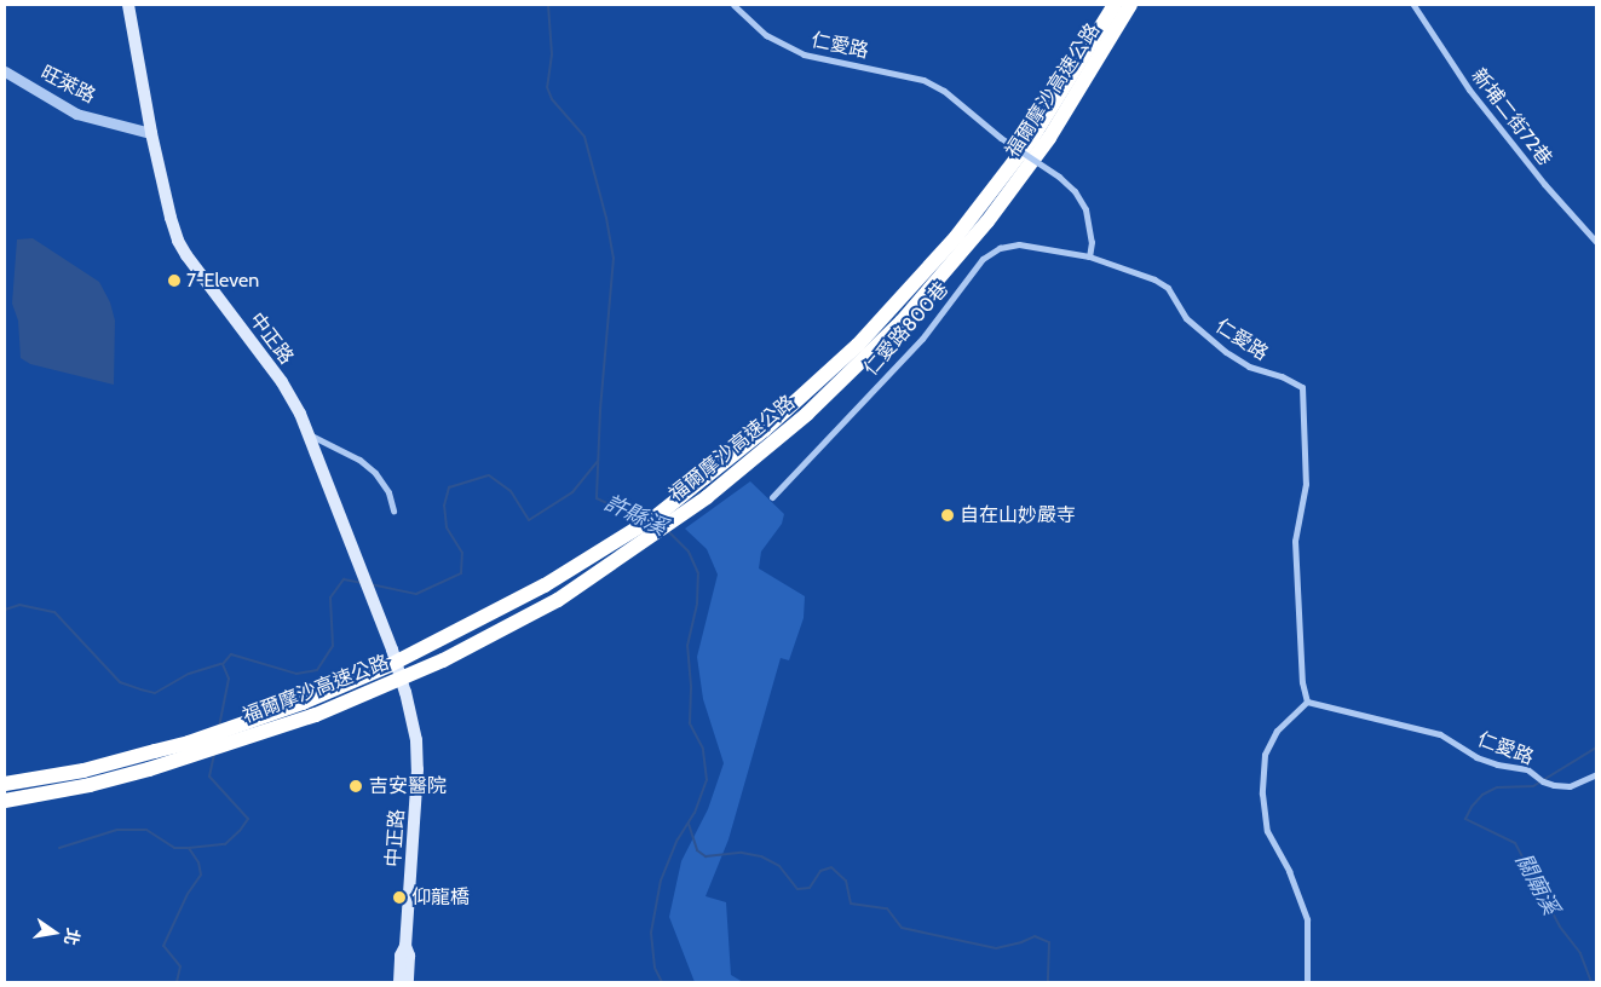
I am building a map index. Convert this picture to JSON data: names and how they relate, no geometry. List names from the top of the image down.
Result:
{
  "streets": {
    "highway": ["福爾摩沙高速公路"],
    "main road": ["中正路"],
    "street": [
      "仁愛路",
      "旺萊路",
      "新埔二街72巷",
      "仁愛路800巷"
    ]
  },
  "crossings": [
    ["仁愛路", "仁愛路800巷"],
    ["旺萊路", "中正路"]
  ],
  "water": ["許縣溪", "關廟溪"],
  "places": [
    "7-Eleven",
    "自在山妙嚴寺",
    "吉安醫院",
    "仰龍橋"
  ],
  "north": "right"
}
